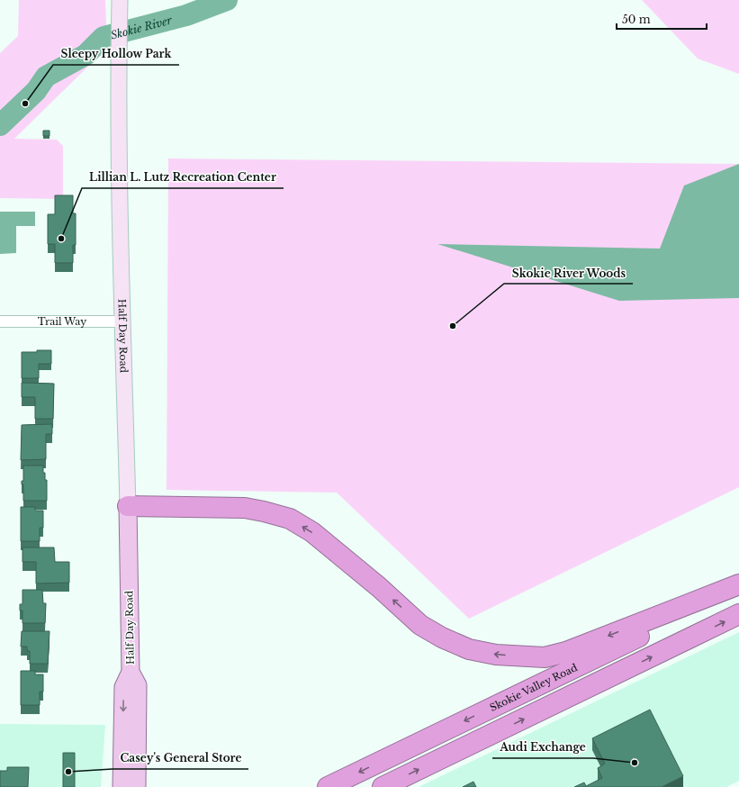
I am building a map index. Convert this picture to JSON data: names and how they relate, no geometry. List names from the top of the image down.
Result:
{
  "streets": {
    "highway": ["Skokie Valley Road"],
    "main road": ["Half Day Road"],
    "street": ["Trail Way"]
  },
  "crossings": [
    ["Trail Way", "Half Day Road"]
  ],
  "water": ["Skokie River"],
  "places": [
    "Sleepy Hollow Park",
    "Lillian L. Lutz Recreation Center",
    "Skokie River Woods",
    "Audi Exchange",
    "Casey's General Store"
  ],
  "scale_bar": "50 m"
}
